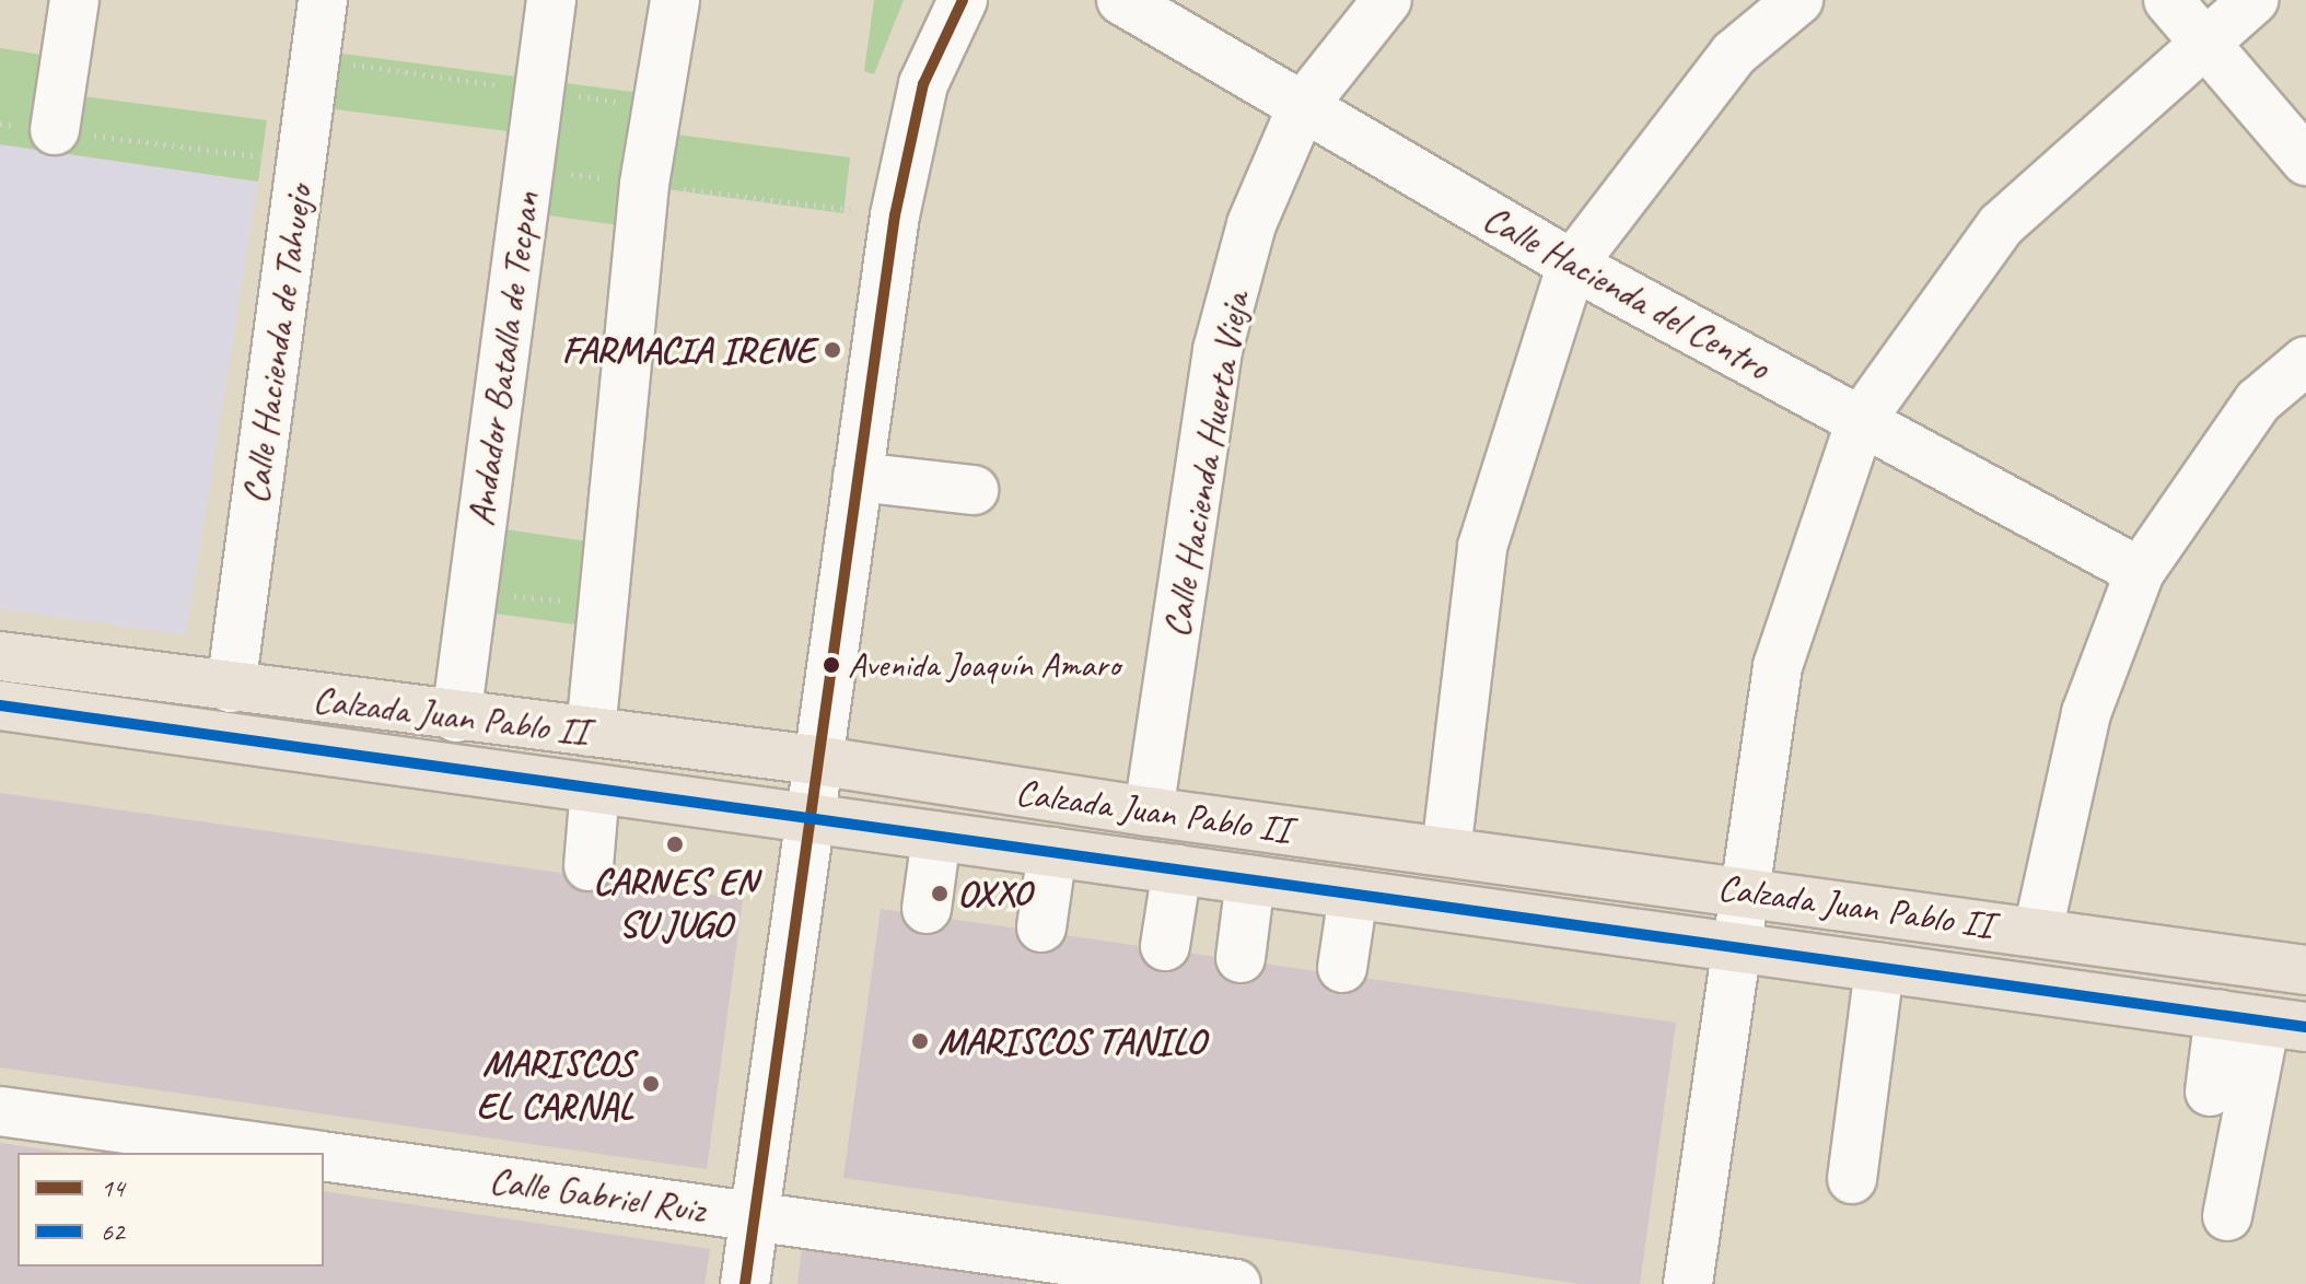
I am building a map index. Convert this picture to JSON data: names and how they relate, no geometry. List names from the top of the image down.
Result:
{
  "streets": {
    "main road": ["Calzada Juan Pablo II"],
    "street": [
      "Calle Hacienda del Centro",
      "Calle Hacienda de Tahuejo",
      "Andador Batalla de Tecpan",
      "Calle Hacienda Huerta Vieja",
      "Calle Gabriel Ruiz"
    ]
  },
  "crossings": [
    ["Calle Hacienda del Centro", "Calle Hacienda Huerta Vieja"],
    ["Calle Hacienda de Tahuejo", "Calzada Juan Pablo II"],
    ["Andador Batalla de Tecpan", "Calzada Juan Pablo II"],
    ["Calle Hacienda Huerta Vieja", "Calzada Juan Pablo II"]
  ],
  "places": [
    "FARMACIA IRENE",
    "Avenida Joaquín Amaro",
    "CARNES EN SU JUGO",
    "OXXO",
    "MARISCOS TANILO",
    "MARISCOS EL CARNAL"
  ],
  "lines": ["transit line 14", "transit line 62"],
  "legend": ["14", "62"]
}
